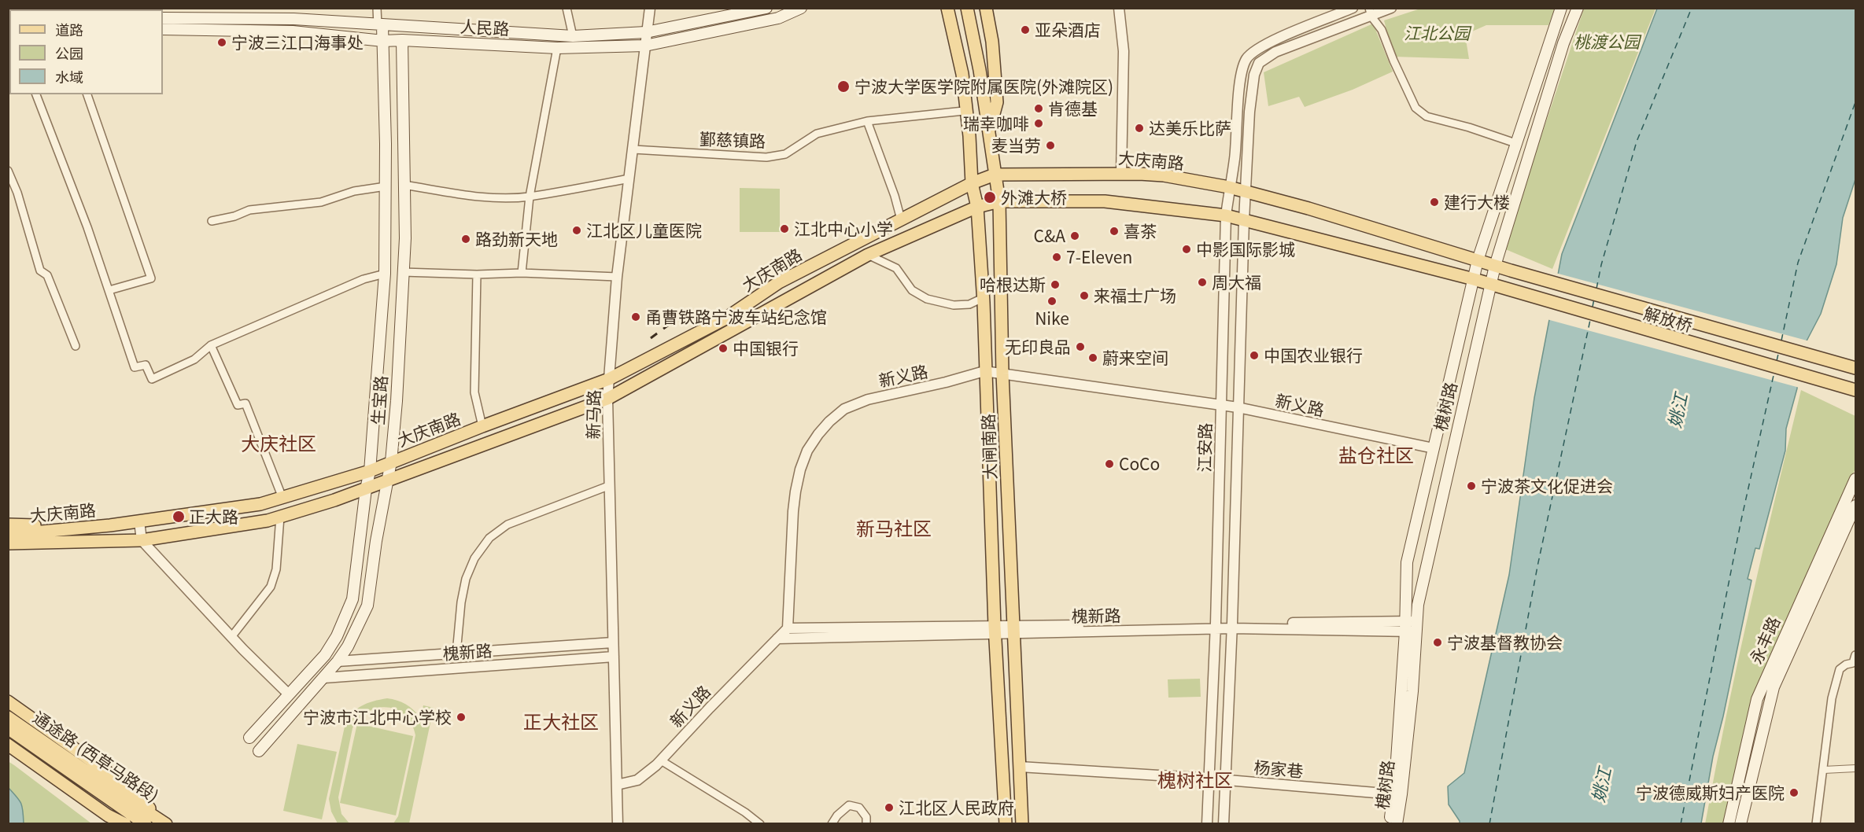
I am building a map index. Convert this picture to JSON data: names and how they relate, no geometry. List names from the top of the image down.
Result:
{
  "streets": {
    "main road": [
      "人民路",
      "大庆南路",
      "解放桥",
      "生宝路",
      "槐树路",
      "大闸南路",
      "永丰路",
      "通途路 (西草马路段)"
    ],
    "street": [
      "鄞慈镇路",
      "新义路",
      "新马路",
      "江安路",
      "槐新路",
      "杨家巷"
    ]
  },
  "crossings": [
    ["人民路", "生宝路"],
    ["人民路", "新马路"],
    ["鄞慈镇路", "新马路"],
    ["大庆南路", "解放桥"],
    ["大庆南路", "生宝路"],
    ["大庆南路", "槐树路"],
    ["大庆南路", "新马路"],
    ["大庆南路", "大闸南路"],
    ["大庆南路", "江安路"],
    ["解放桥", "槐树路"],
    ["新义路", "槐树路"],
    ["新义路", "新马路"],
    ["新义路", "大闸南路"],
    ["新义路", "江安路"],
    ["新义路", "槐新路"],
    ["生宝路", "槐新路"],
    ["槐树路", "槐新路"],
    ["槐树路", "杨家巷"],
    ["新马路", "槐新路"],
    ["大闸南路", "槐新路"],
    ["大闸南路", "杨家巷"],
    ["江安路", "槐新路"],
    ["江安路", "杨家巷"]
  ],
  "districts": [
    "大庆社区",
    "盐仓社区",
    "新马社区",
    "正大社区",
    "槐树社区"
  ],
  "water": ["姚江"],
  "parks": ["江北公园", "桃渡公园"],
  "places": [
    "亚朵酒店",
    "宁波三江口海事处",
    "宁波大学医学院附属医院(外滩院区)",
    "肯德基",
    "瑞幸咖啡",
    "达美乐比萨",
    "麦当劳",
    "外滩大桥",
    "建行大楼",
    "江北中心小学",
    "江北区儿童医院",
    "喜茶",
    "C&A",
    "路劲新天地",
    "中影国际影城",
    "7-Eleven",
    "周大福",
    "哈根达斯",
    "来福士广场",
    "Nike",
    "甬曹铁路宁波车站纪念馆",
    "无印良品",
    "中国银行",
    "中国农业银行",
    "蔚来空间",
    "CoCo",
    "宁波茶文化促进会",
    "正大路",
    "宁波基督教协会",
    "宁波市江北中心学校",
    "宁波德威斯妇产医院",
    "江北区人民政府"
  ],
  "legend": ["道路", "公园", "水域"]
}
